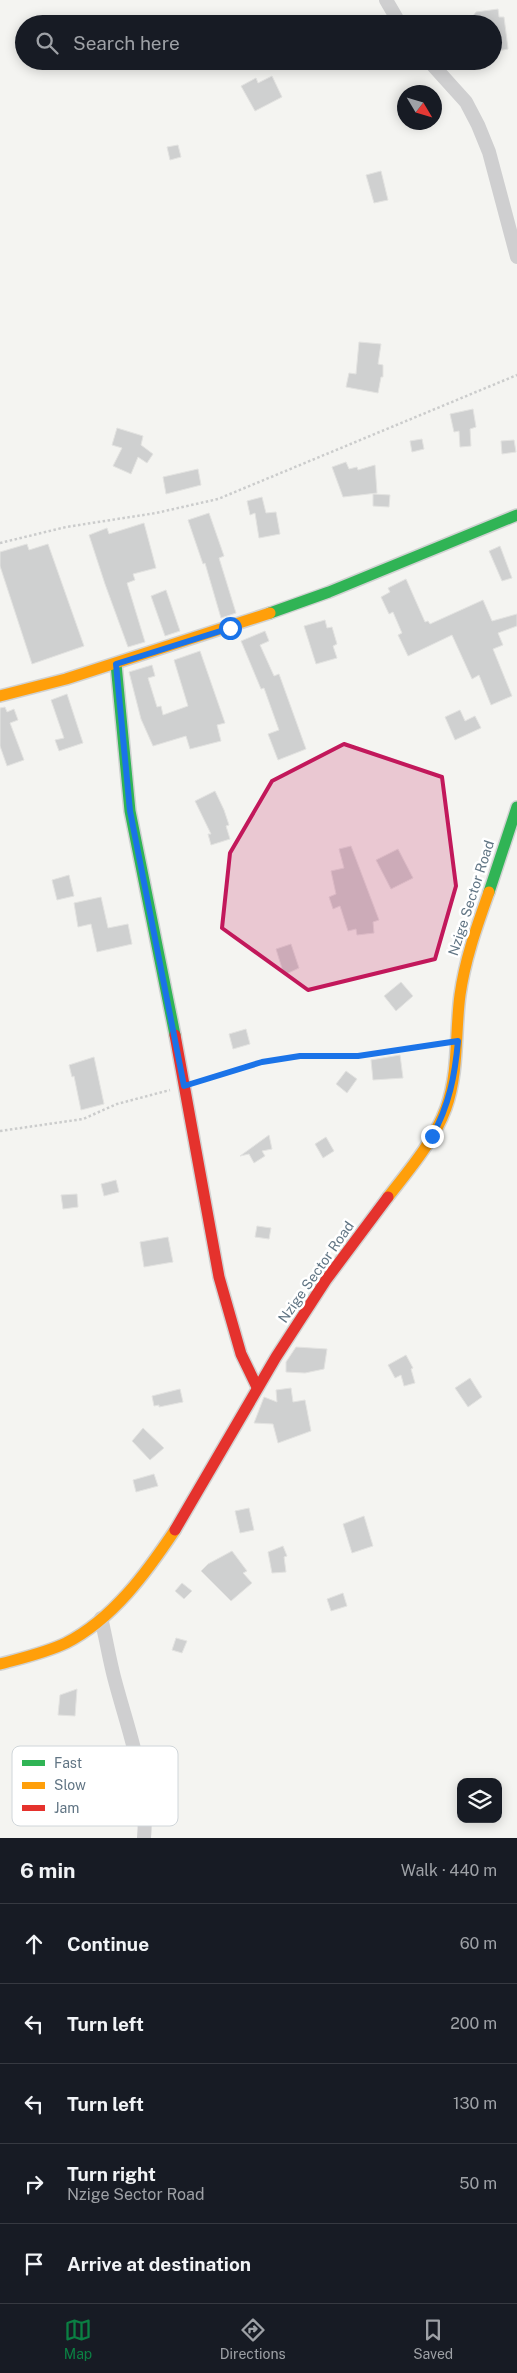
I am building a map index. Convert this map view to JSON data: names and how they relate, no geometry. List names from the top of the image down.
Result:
{
  "streets": {
    "street": ["Nzige Sector Road"]
  },
  "legend": ["Fast", "Slow", "Jam"],
  "north": "bottom right",
  "page": {
    "search": "Search here",
    "heading": ["6 min", "Walk · 440 m"],
    "list": [
      ["Continue", "60 m"],
      ["Turn left", "200 m"],
      ["Turn left", "130 m"],
      ["Turn right", "Nzige Sector Road", "50 m"],
      "Arrive at destination"
    ],
    "nav": ["Map", "Directions", "Saved"]
  }
}
